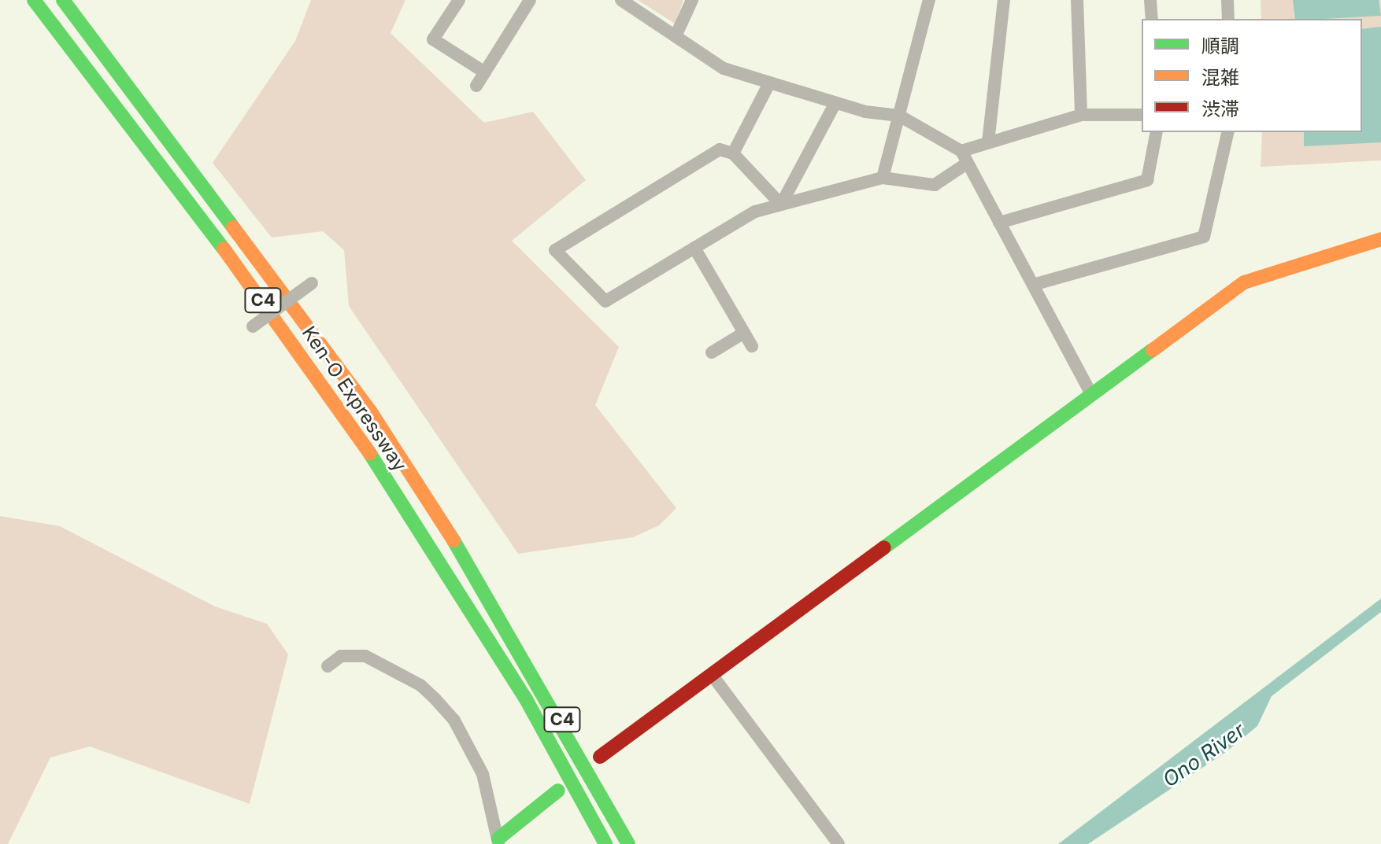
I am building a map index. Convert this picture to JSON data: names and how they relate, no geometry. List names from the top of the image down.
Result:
{
  "streets": {
    "main road": ["C4", "Ken-O Expressway"]
  },
  "water": ["Ono River"],
  "legend": ["順調", "混雑", "渋滞"]
}
